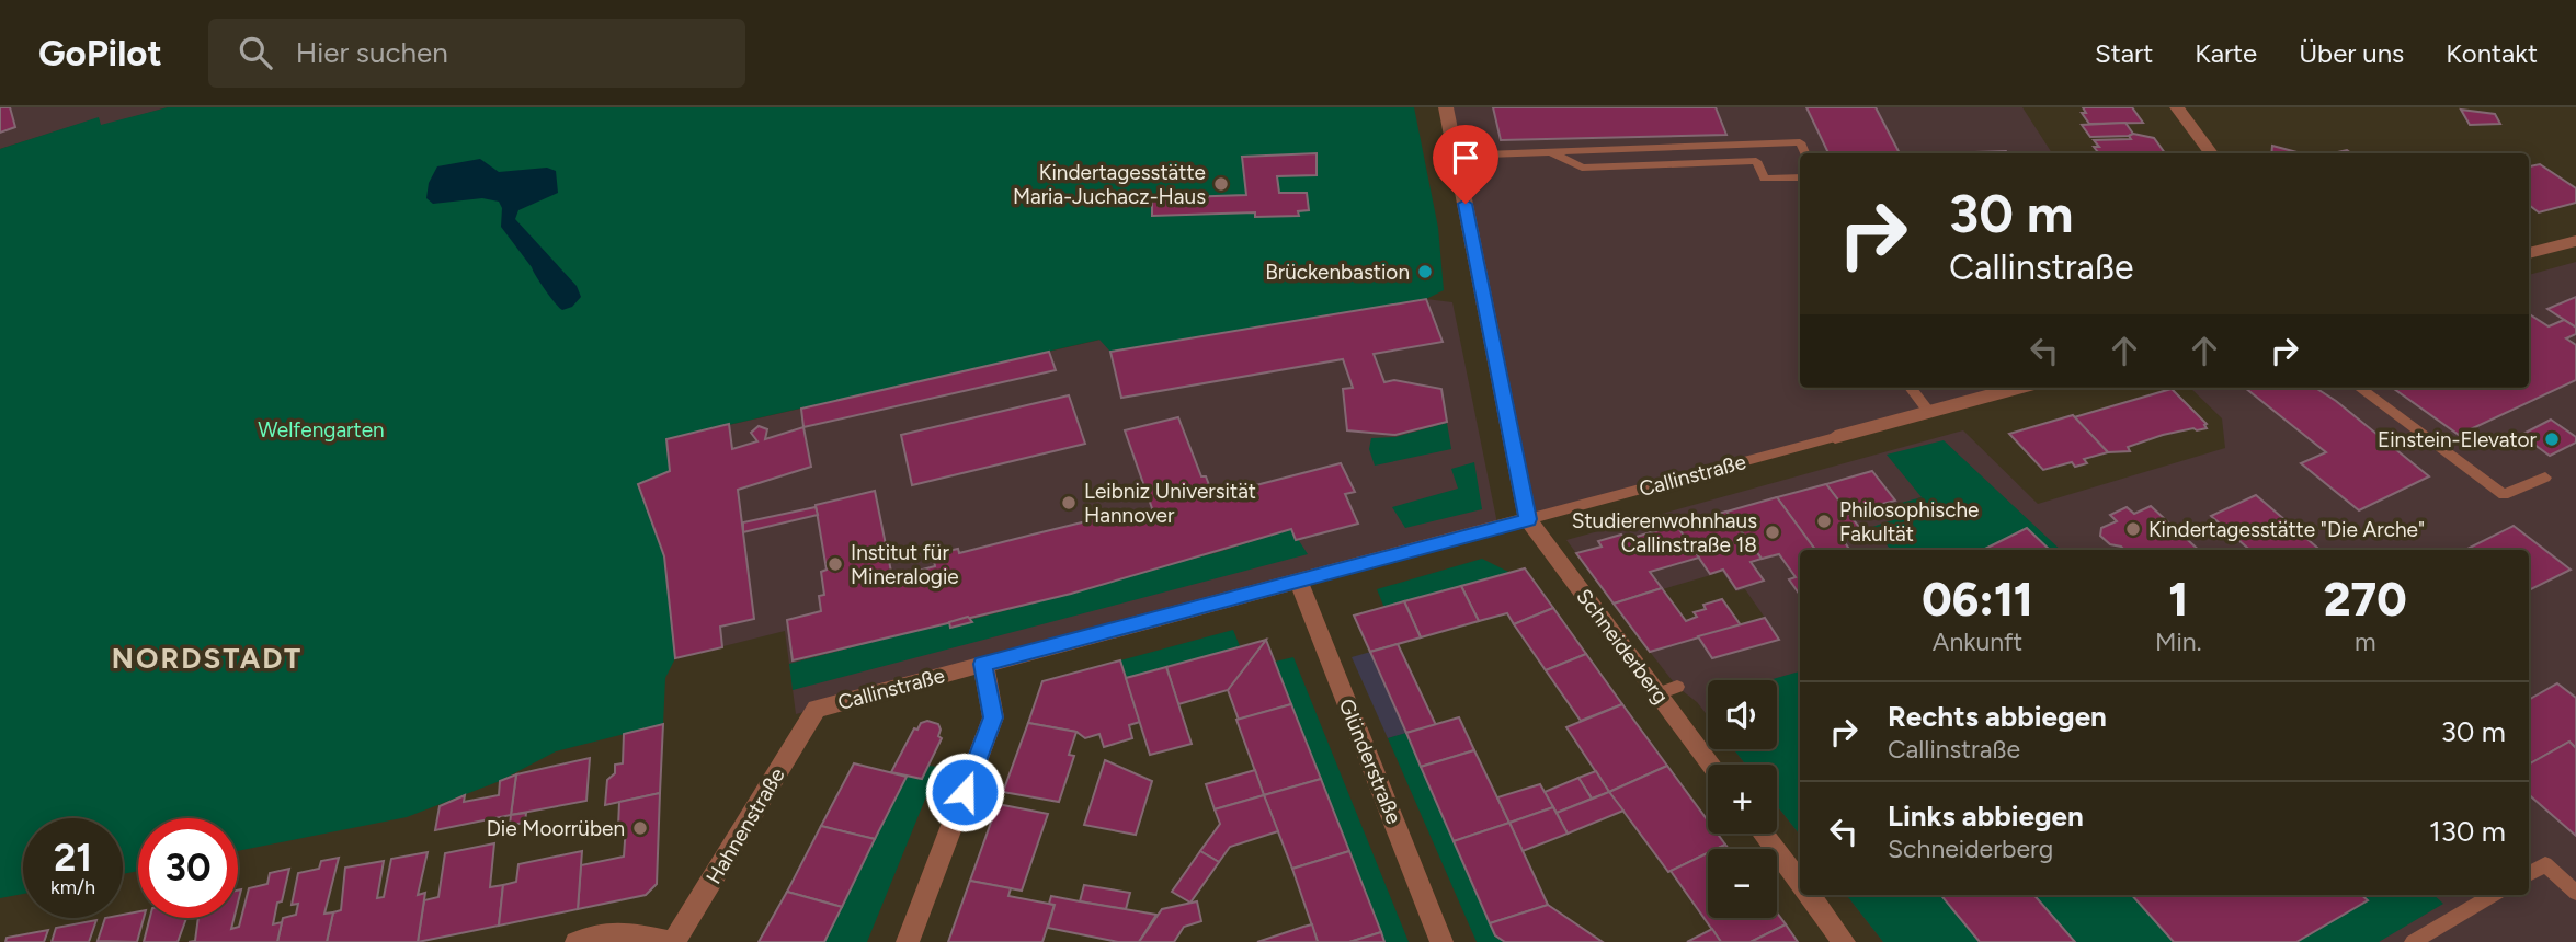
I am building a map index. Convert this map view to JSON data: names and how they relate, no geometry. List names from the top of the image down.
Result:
{
  "streets": {
    "street": [
      "Callinstraße",
      "Schneiderberg",
      "Glünderstraße",
      "Hahnenstraße"
    ]
  },
  "crossings": [
    ["Callinstraße", "Schneiderberg"],
    ["Callinstraße", "Glünderstraße"],
    ["Callinstraße", "Hahnenstraße"]
  ],
  "districts": ["NORDSTADT"],
  "parks": ["Welfengarten"],
  "places": [
    "Kindertagesstätte Maria-Juchacz-Haus",
    "Brückenbastion",
    "Einstein-Elevator",
    "Leibniz Universität Hannover",
    "Philosophische Fakultät",
    "Kindertagesstätte \"Die Arche\"",
    "Studierenwohnhaus Callinstraße 18",
    "Institut für Mineralogie",
    "Die Moorrüben"
  ],
  "page": {
    "header": "GoPilot",
    "search": "Hier suchen",
    "nav": [
      "Start",
      "Karte",
      "Über uns",
      "Kontakt"
    ],
    "turn": ["30 m", "Callinstraße"],
    "eta": [
      "06:11",
      "Ankunft",
      "1",
      "Min.",
      "270",
      "m"
    ],
    "map_buttons": ["+", "−"],
    "list": [
      {
        "name": "Rechts abbiegen",
        "note": "Callinstraße",
        "value": "30 m"
      },
      {
        "name": "Links abbiegen",
        "note": "Schneiderberg",
        "value": "130 m"
      }
    ],
    "speed": "21 km/h",
    "limit": "30"
  }
}
